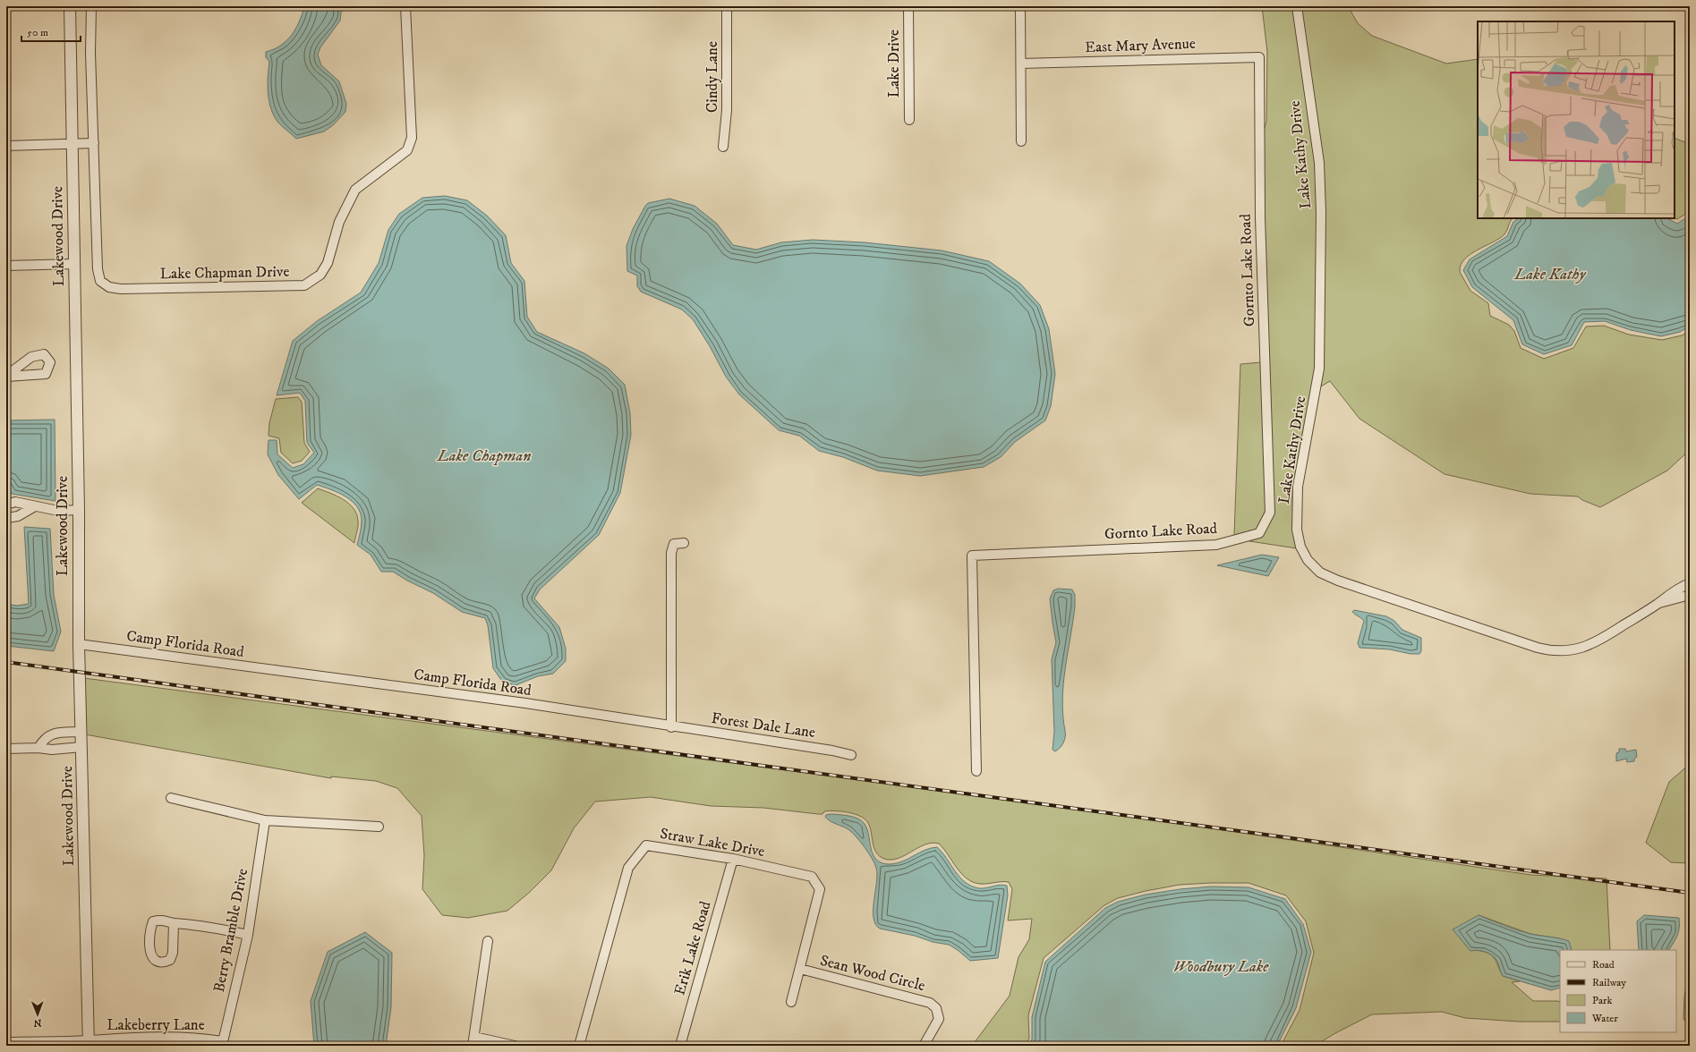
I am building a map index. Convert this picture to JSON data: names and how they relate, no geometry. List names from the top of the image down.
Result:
{
  "streets": {
    "street": [
      "East Mary Avenue",
      "Lake Drive",
      "Cindy Lane",
      "Lake Kathy Drive",
      "Lakewood Drive",
      "Gornto Lake Road",
      "Lake Chapman Drive",
      "Camp Florida Road",
      "Forest Dale Lane",
      "Straw Lake Drive",
      "Berry Bramble Drive",
      "Erik Lake Road",
      "Sean Wood Circle",
      "Lakeberry Lane"
    ]
  },
  "crossings": [
    ["East Mary Avenue", "Gornto Lake Road"],
    ["Lakewood Drive", "Camp Florida Road"],
    ["Lakewood Drive", "Lakeberry Lane"],
    ["Camp Florida Road", "Forest Dale Lane"],
    ["Straw Lake Drive", "Erik Lake Road"],
    ["Straw Lake Drive", "Sean Wood Circle"],
    ["Berry Bramble Drive", "Lakeberry Lane"]
  ],
  "water": ["Lake Kathy", "Lake Chapman", "Woodbury Lake"],
  "legend": [
    "Road",
    "Railway",
    "Park",
    "Water"
  ],
  "scale_bar": "50 m",
  "north": "bottom"
}
